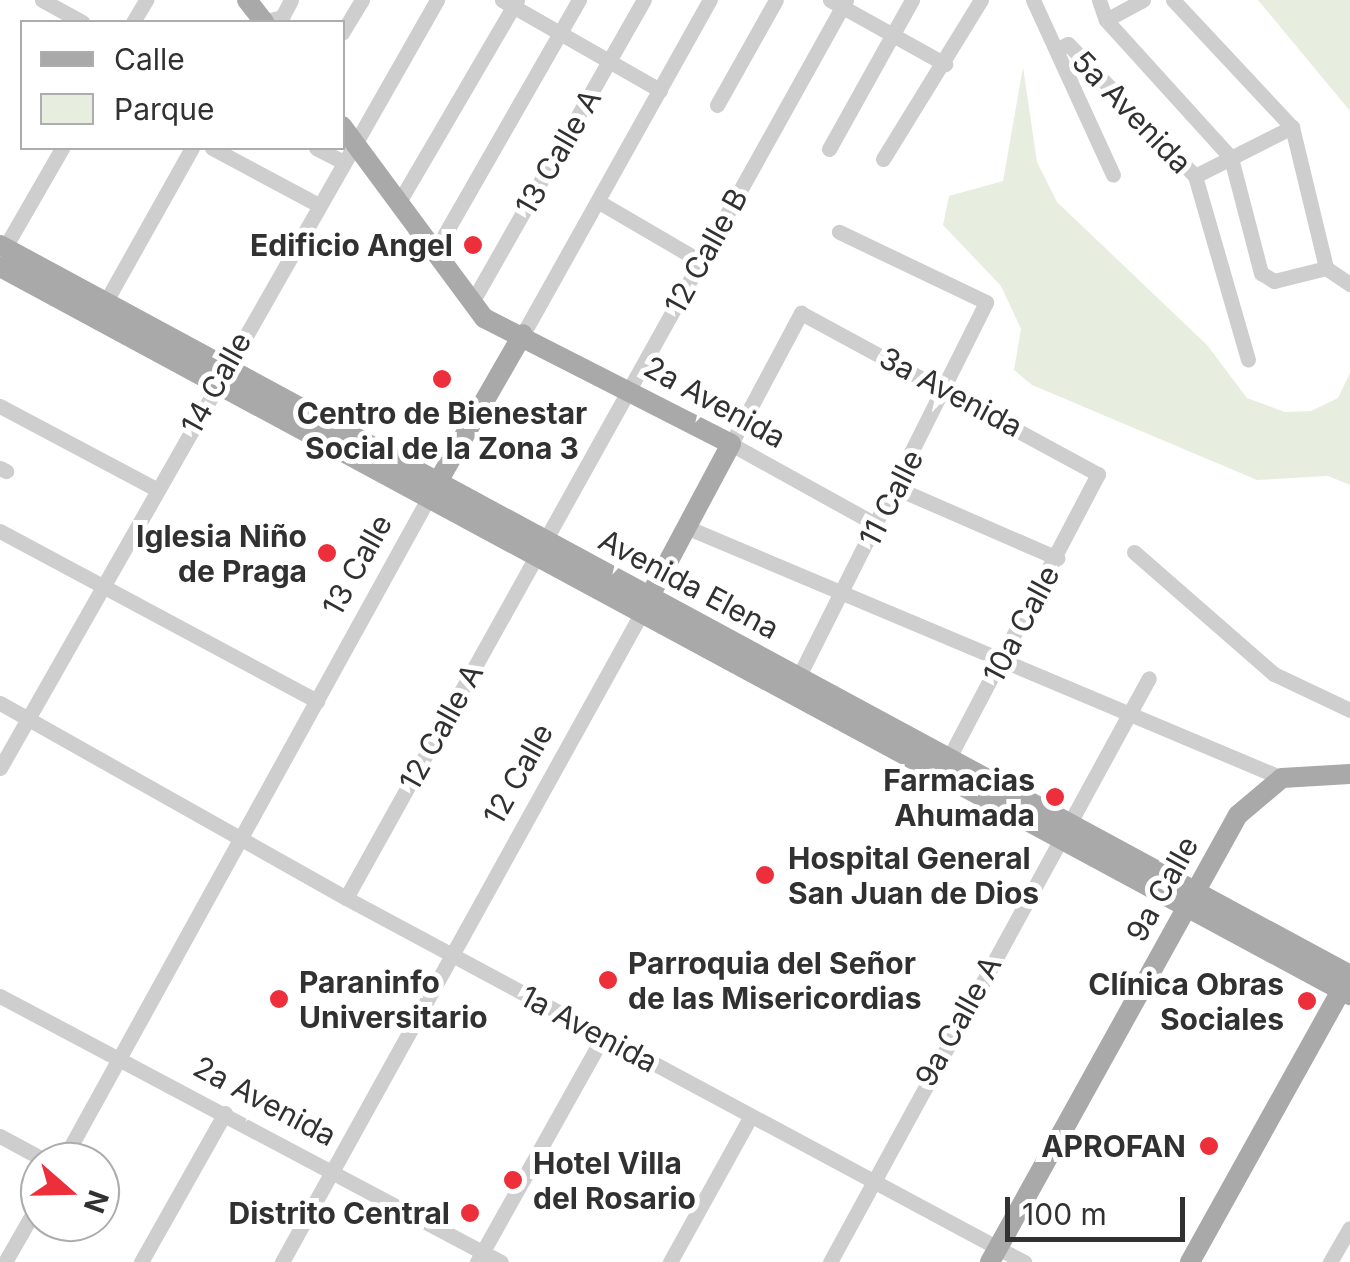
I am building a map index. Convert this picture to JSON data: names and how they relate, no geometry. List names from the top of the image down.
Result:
{
  "streets": {
    "main road": [
      "2a Avenida",
      "13 Calle",
      "Avenida Elena",
      "12 Calle",
      "9a Calle"
    ],
    "street": [
      "5a Avenida",
      "13 Calle A",
      "12 Calle B",
      "14 Calle",
      "3a Avenida",
      "11 Calle",
      "10a Calle",
      "12 Calle A",
      "9a Calle A",
      "1a Avenida"
    ]
  },
  "crossings": [
    ["13 Calle A", "2a Avenida"],
    ["12 Calle B", "2a Avenida"],
    ["12 Calle B", "Avenida Elena"],
    ["12 Calle B", "12 Calle A"],
    ["14 Calle", "Avenida Elena"],
    ["14 Calle", "1a Avenida"],
    ["3a Avenida", "11 Calle"],
    ["3a Avenida", "10a Calle"],
    ["3a Avenida", "12 Calle"],
    ["2a Avenida", "11 Calle"],
    ["2a Avenida", "13 Calle"],
    ["2a Avenida", "12 Calle"],
    ["11 Calle", "Avenida Elena"],
    ["13 Calle", "Avenida Elena"],
    ["13 Calle", "1a Avenida"],
    ["Avenida Elena", "10a Calle"],
    ["Avenida Elena", "12 Calle A"],
    ["Avenida Elena", "12 Calle"],
    ["Avenida Elena", "9a Calle"],
    ["Avenida Elena", "9a Calle A"],
    ["12 Calle A", "1a Avenida"],
    ["12 Calle", "1a Avenida"],
    ["9a Calle", "1a Avenida"],
    ["9a Calle A", "1a Avenida"]
  ],
  "places": [
    "Edificio Angel",
    "Centro de Bienestar Social de la Zona 3",
    "Iglesia Niño de Praga",
    "Farmacias Ahumada",
    "Hospital General San Juan de Dios",
    "Parroquia del Señor de las Misericordias",
    "Paraninfo Universitario",
    "Clínica Obras Sociales",
    "APROFAN",
    "Hotel Villa del Rosario",
    "Distrito Central"
  ],
  "legend": ["Calle", "Parque"],
  "scale_bar": "100 m",
  "north": "right"
}
